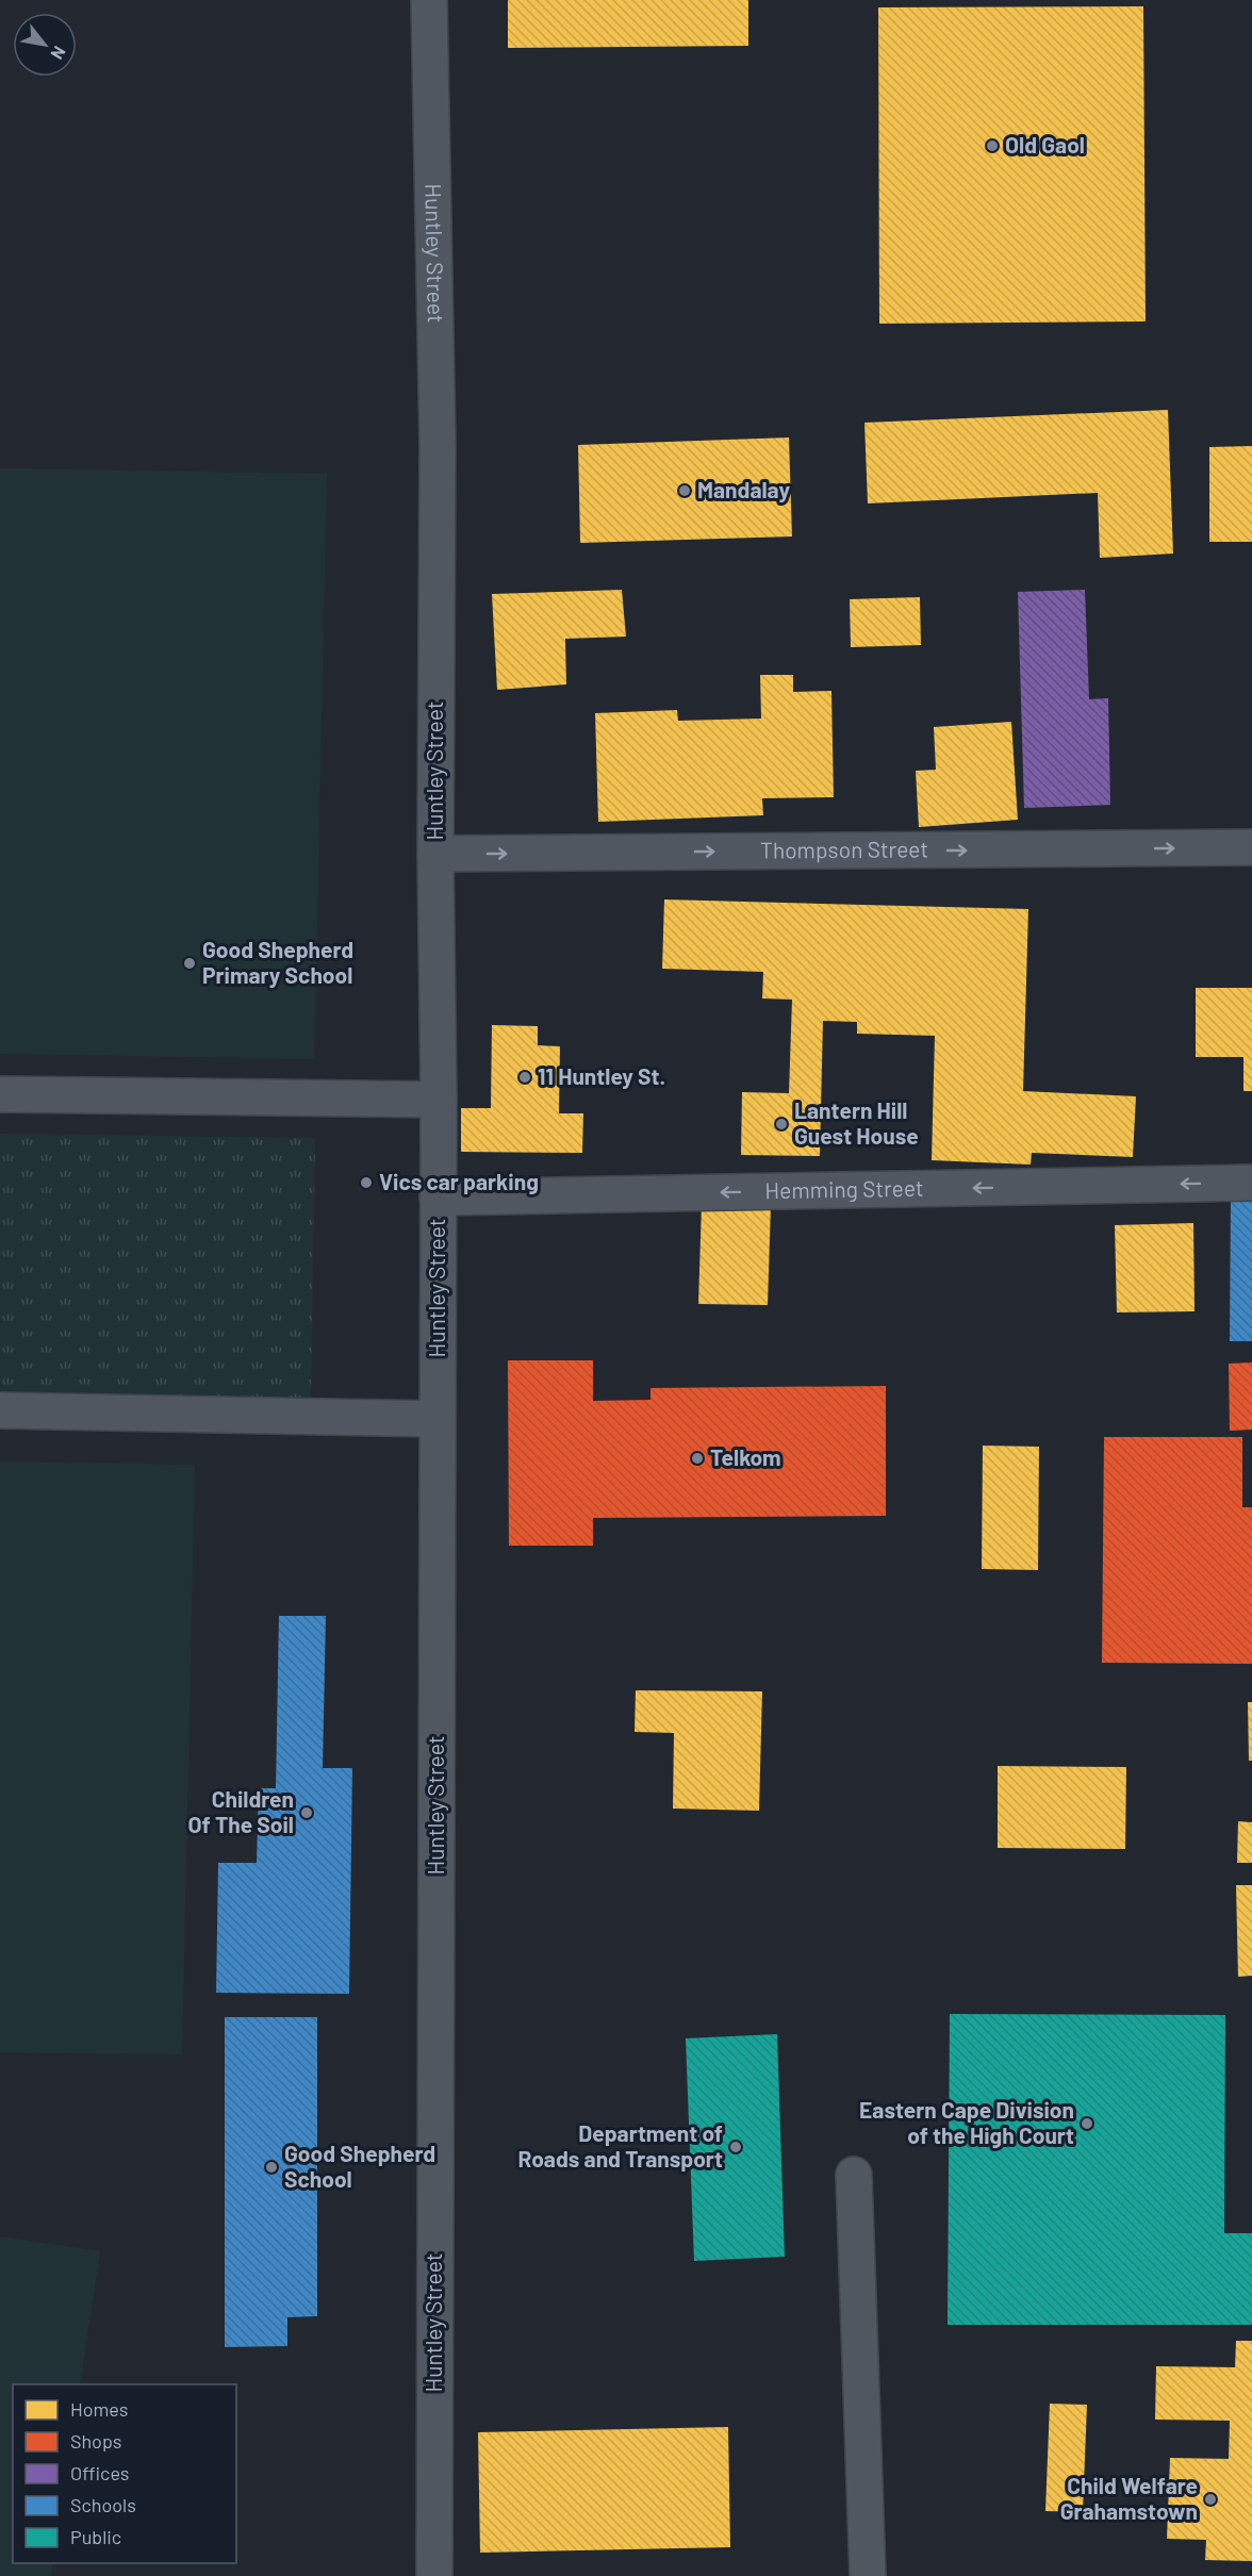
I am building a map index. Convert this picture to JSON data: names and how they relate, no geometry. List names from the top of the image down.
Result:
{
  "streets": {
    "street": ["Huntley Street", "Thompson Street", "Hemming Street"]
  },
  "crossings": [
    ["Huntley Street", "Thompson Street"],
    ["Huntley Street", "Hemming Street"]
  ],
  "one_way": ["Thompson Street", "Hemming Street"],
  "places": [
    "Old Gaol",
    "Mandalay",
    "Good Shepherd Primary School",
    "11 Huntley St.",
    "Lantern Hill Guest House",
    "Vics car parking",
    "Telkom",
    "Children Of The Soil",
    "Eastern Cape Division of the High Court",
    "Department of Roads and Transport",
    "Good Shepherd School",
    "Child Welfare Grahamstown"
  ],
  "legend": [
    "Homes",
    "Shops",
    "Offices",
    "Schools",
    "Public"
  ],
  "north": "bottom right"
}
